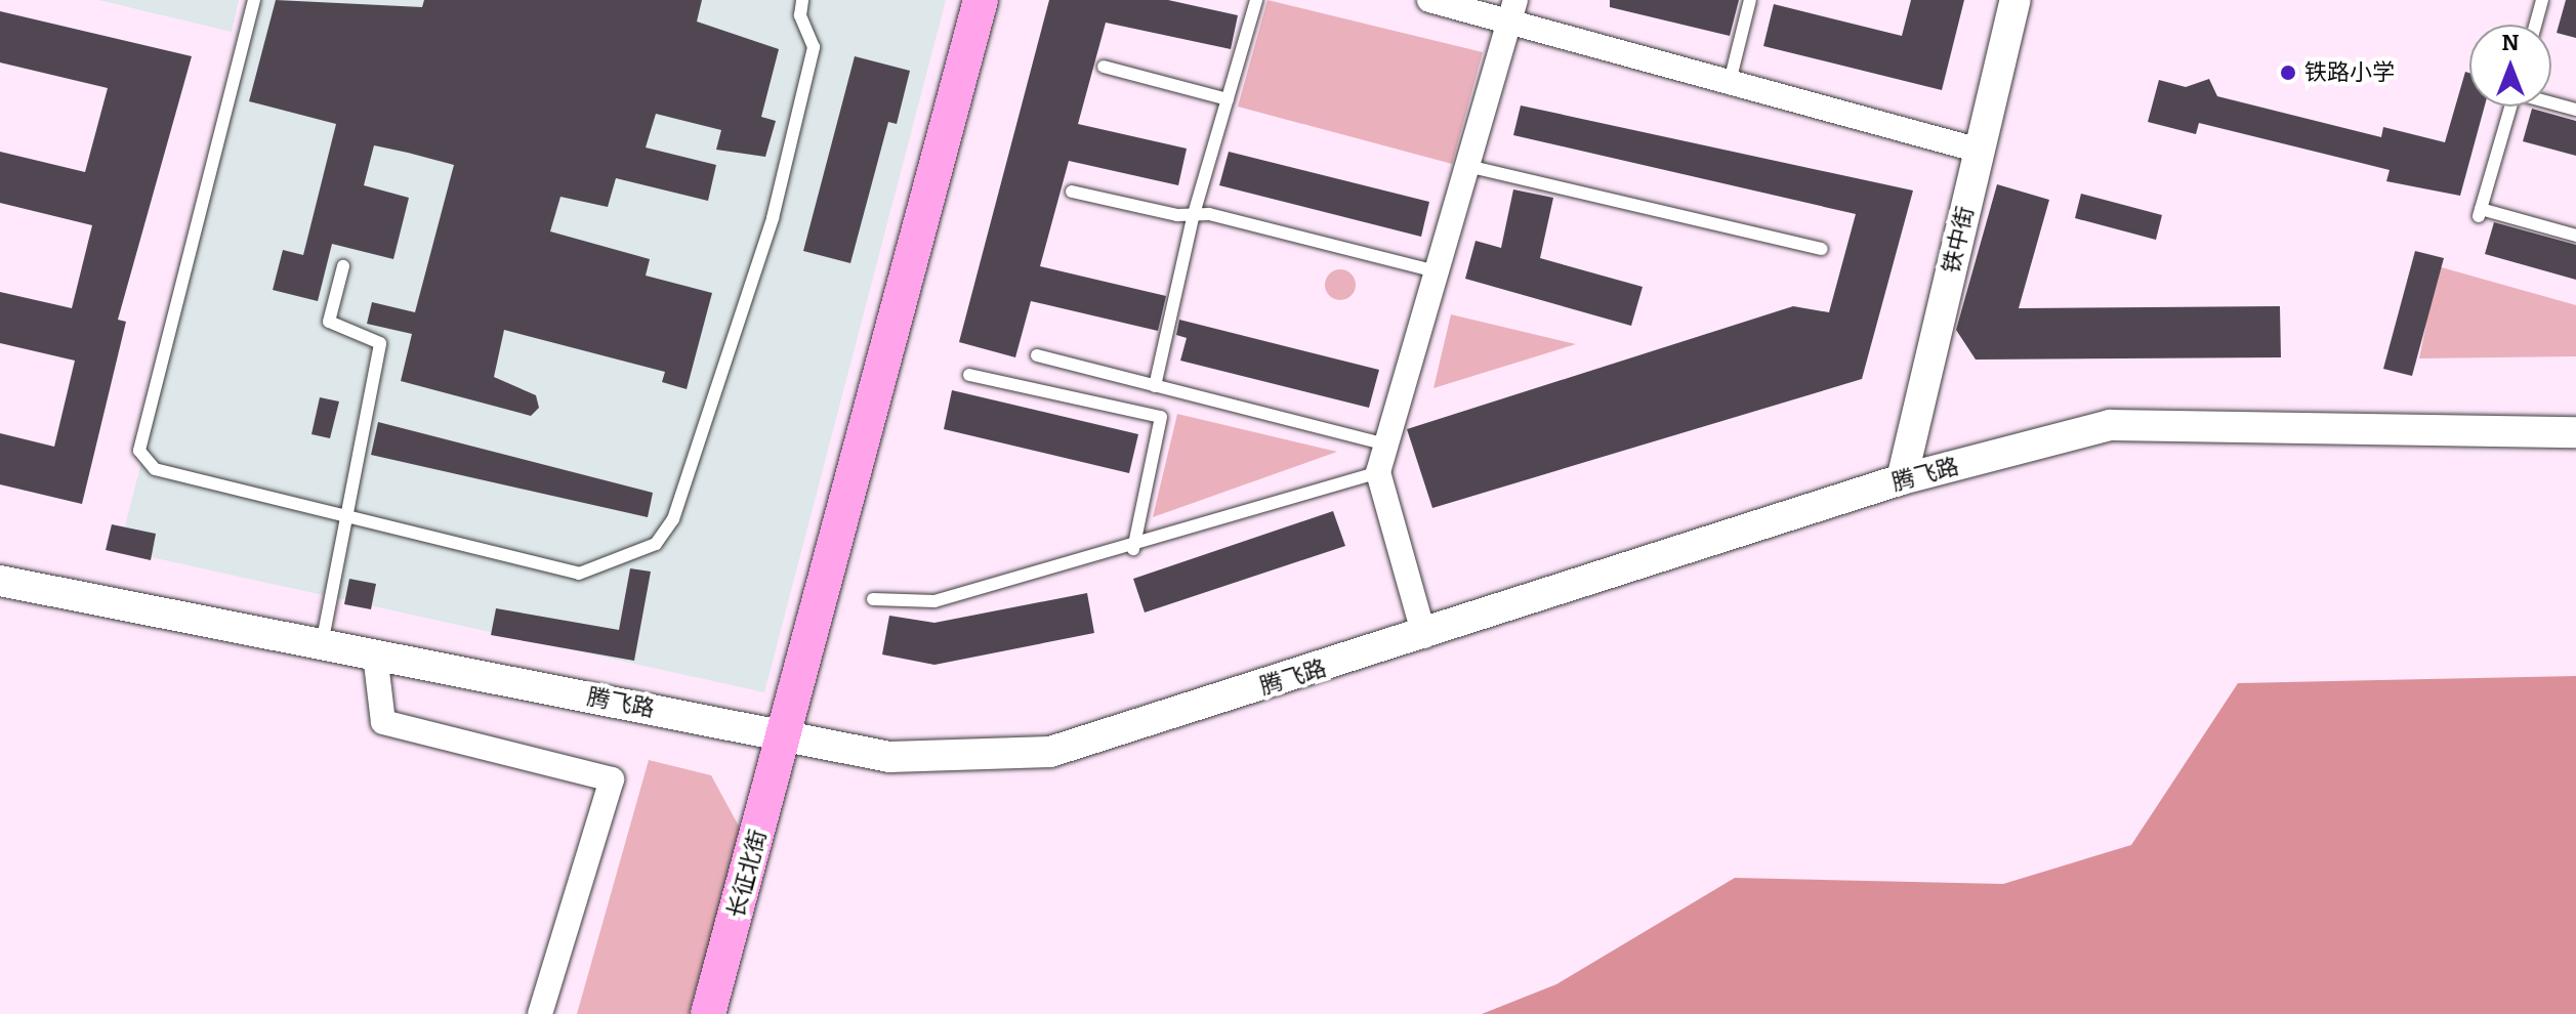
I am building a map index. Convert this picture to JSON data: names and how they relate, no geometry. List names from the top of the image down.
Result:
{
  "streets": {
    "main road": ["长征北街"],
    "street": ["铁中街", "腾飞路"]
  },
  "crossings": [
    ["铁中街", "腾飞路"],
    ["腾飞路", "长征北街"]
  ],
  "places": ["铁路小学"],
  "north": "top"
}
